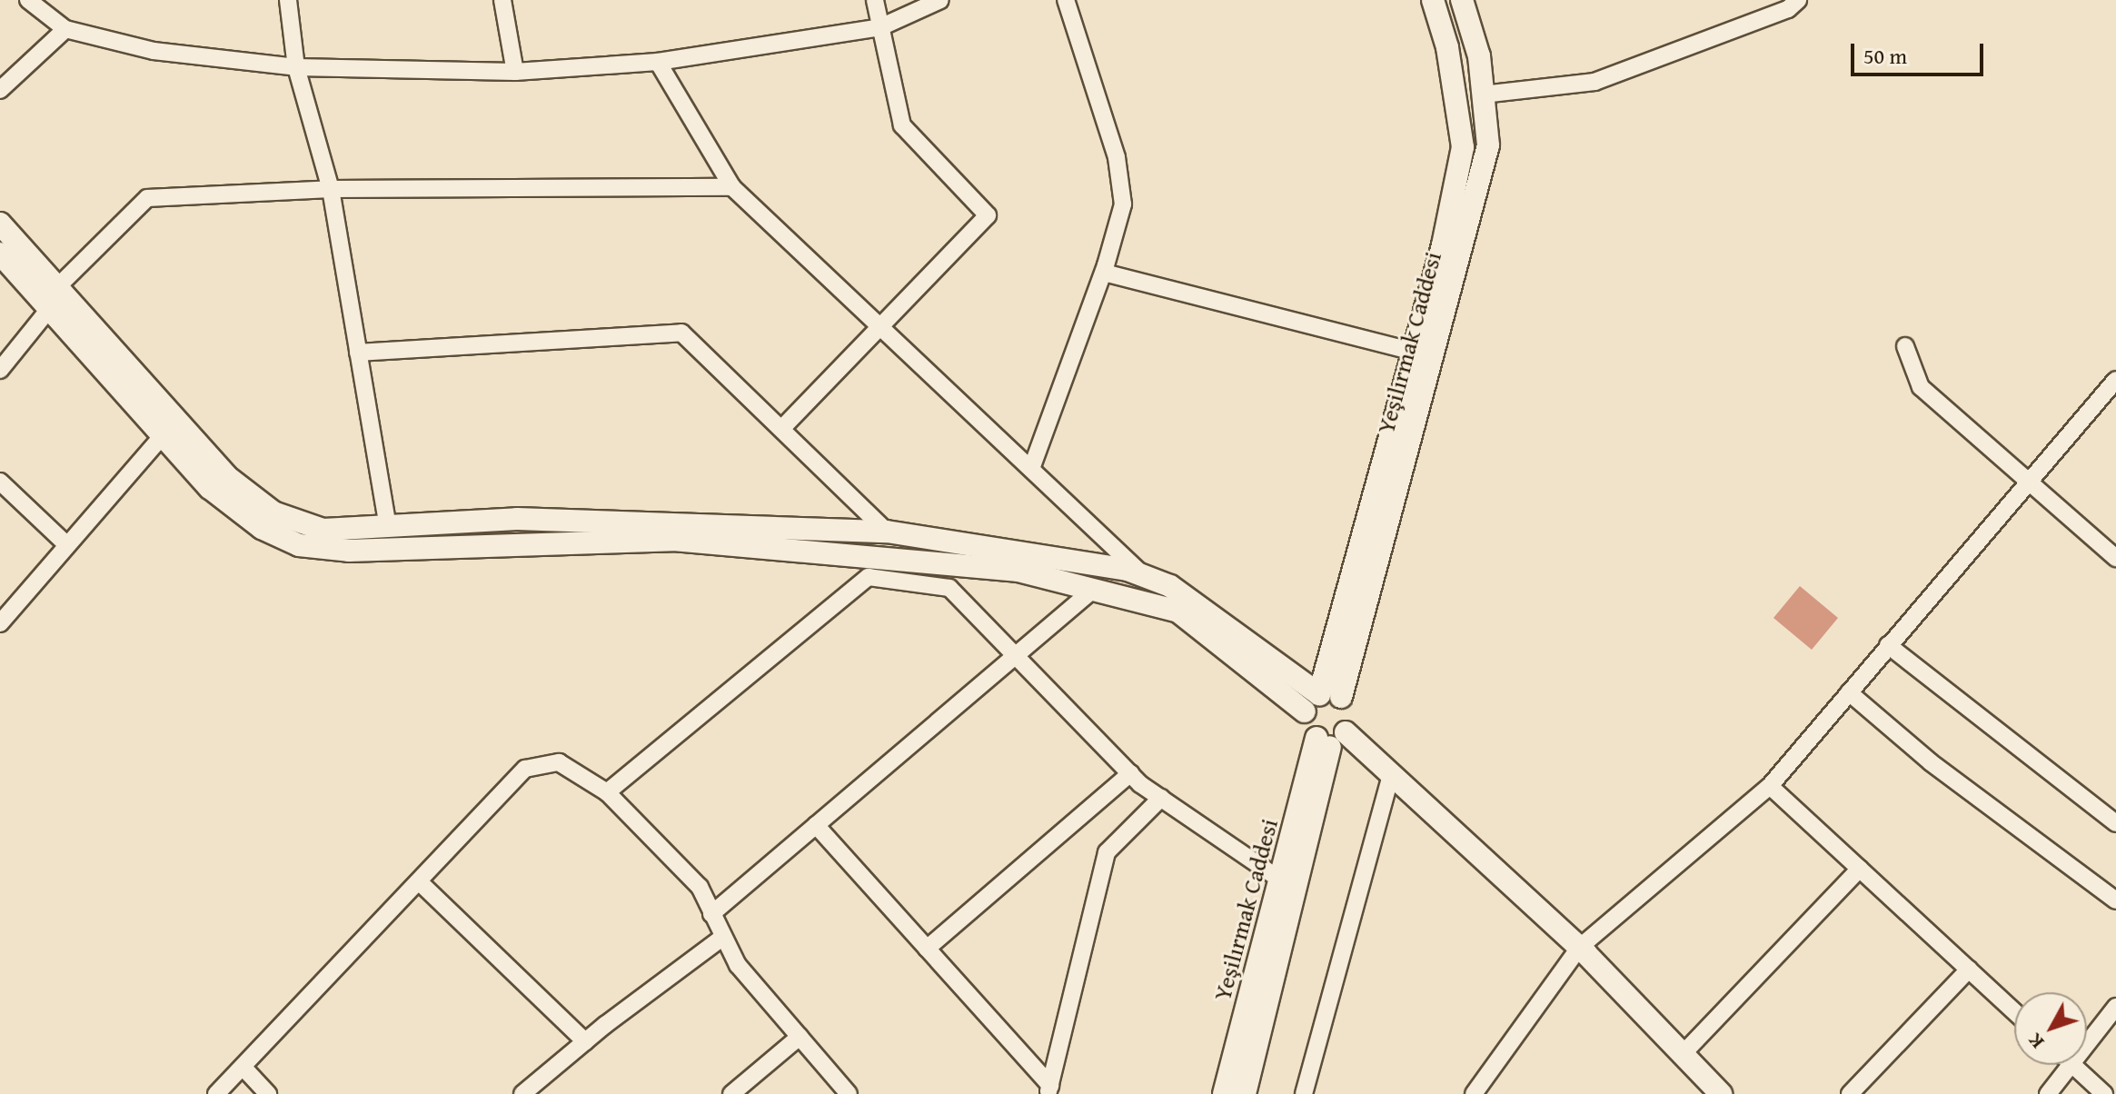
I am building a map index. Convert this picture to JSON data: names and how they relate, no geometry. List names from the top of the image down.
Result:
{
  "streets": {
    "main road": ["Yeşilırmak Caddesi"]
  },
  "scale_bar": "50 m",
  "north": "bottom left"
}
